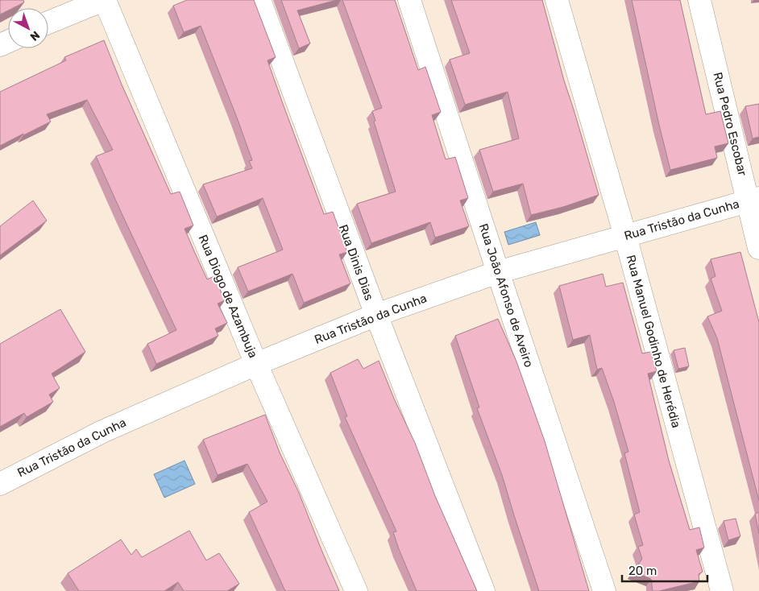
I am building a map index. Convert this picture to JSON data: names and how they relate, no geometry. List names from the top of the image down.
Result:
{
  "streets": {
    "street": [
      "Rua Pedro Escobar",
      "Rua Tristão da Cunha",
      "Rua Dinis Dias",
      "Rua João Afonso de Aveiro",
      "Rua Diogo de Azambuja",
      "Rua Manuel Godinho de Herédia"
    ]
  },
  "crossings": [
    ["Rua Pedro Escobar", "Rua Tristão da Cunha"],
    ["Rua Tristão da Cunha", "Rua Dinis Dias"],
    ["Rua Tristão da Cunha", "Rua João Afonso de Aveiro"],
    ["Rua Tristão da Cunha", "Rua Diogo de Azambuja"],
    ["Rua Tristão da Cunha", "Rua Manuel Godinho de Herédia"]
  ],
  "scale_bar": "20 m",
  "north": "bottom right"
}
